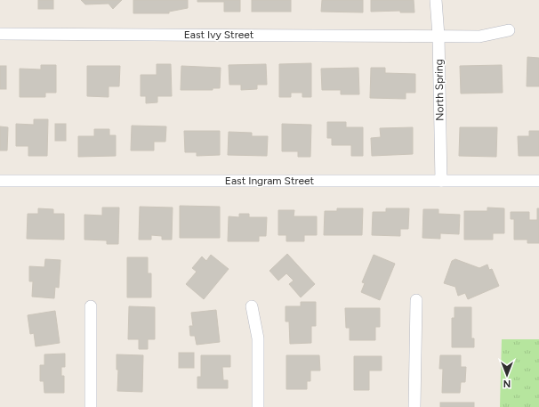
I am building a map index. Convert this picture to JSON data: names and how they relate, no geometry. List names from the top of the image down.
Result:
{
  "streets": {
    "street": ["East Ivy Street", "North Spring", "East Ingram Street"]
  },
  "crossings": [
    ["East Ivy Street", "North Spring"],
    ["North Spring", "East Ingram Street"]
  ],
  "north": "bottom"
}
